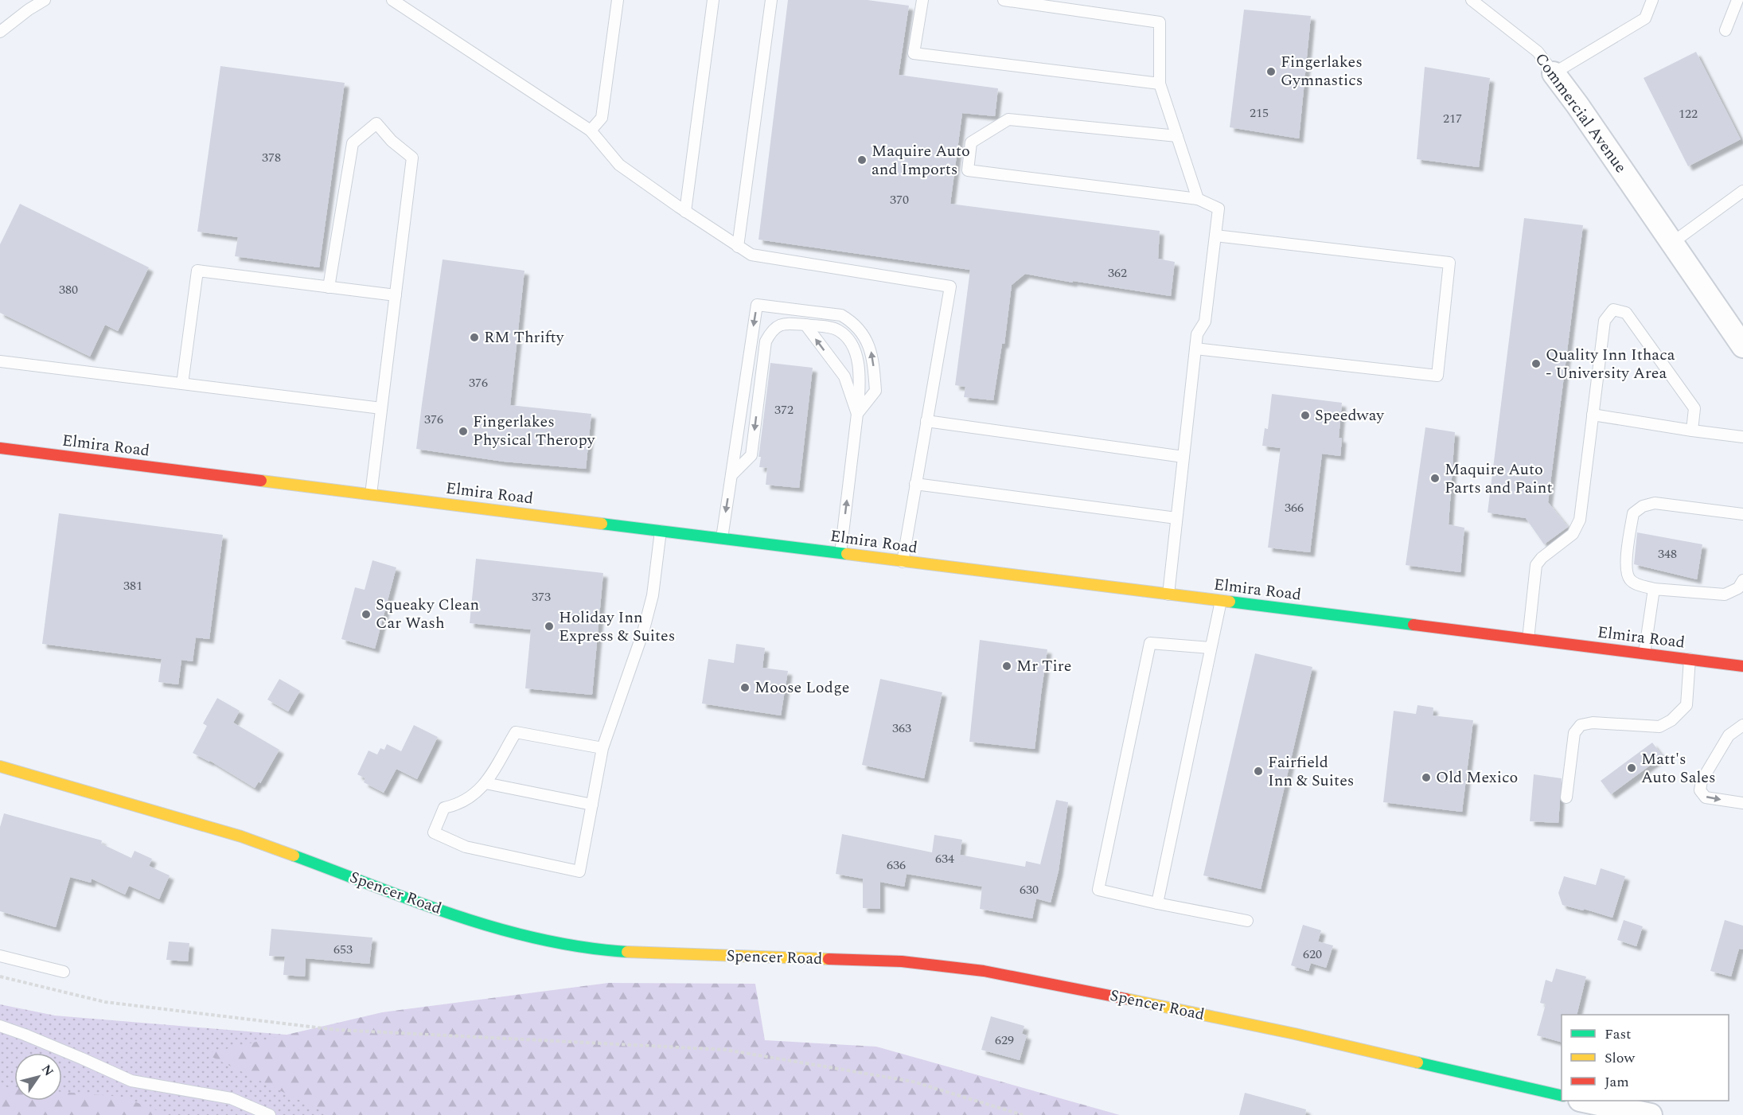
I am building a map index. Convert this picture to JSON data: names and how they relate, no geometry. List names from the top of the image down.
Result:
{
  "streets": {
    "main road": ["Elmira Road", "Spencer Road"],
    "street": ["Commercial Avenue"]
  },
  "places": [
    "Fingerlakes Gymnastics",
    "Maquire Auto and Imports",
    "RM Thrifty",
    "Quality Inn Ithaca - University Area",
    "Speedway",
    "Fingerlakes Physical Theropy",
    "Maquire Auto Parts and Paint",
    "Squeaky Clean Car Wash",
    "Holiday Inn Express & Suites",
    "Mr Tire",
    "Moose Lodge",
    "Matt's Auto Sales",
    "Fairfield Inn & Suites",
    "Old Mexico"
  ],
  "house_numbers": [
    "215",
    "122",
    "217",
    "378",
    "370",
    "362",
    "380",
    "376",
    "372",
    "376",
    "366",
    "348",
    "381",
    "373",
    "363",
    "634",
    "636",
    "630",
    "653",
    "620",
    "629"
  ],
  "legend": ["Fast", "Slow", "Jam"],
  "north": "top right"
}
